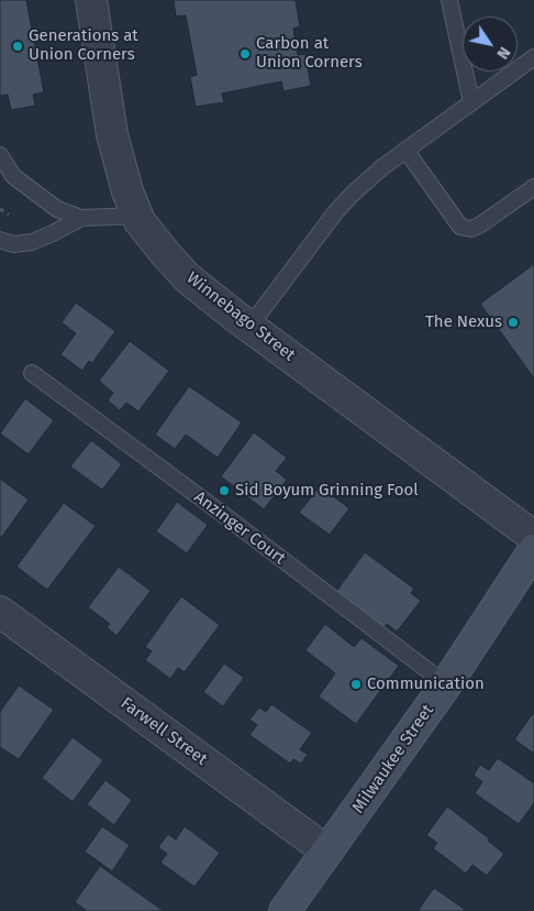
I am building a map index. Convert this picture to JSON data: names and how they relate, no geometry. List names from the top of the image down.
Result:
{
  "streets": {
    "street": ["Winnebago Street", "Farwell Street", "Milwaukee Street"],
    "lane": ["Anzinger Court"]
  },
  "crossings": [
    ["Anzinger Court", "Milwaukee Street"],
    ["Farwell Street", "Milwaukee Street"]
  ],
  "places": [
    "Generations at Union Corners",
    "Carbon at Union Corners",
    "The Nexus",
    "Sid Boyum Grinning Fool",
    "Communication"
  ],
  "north": "bottom right"
}
